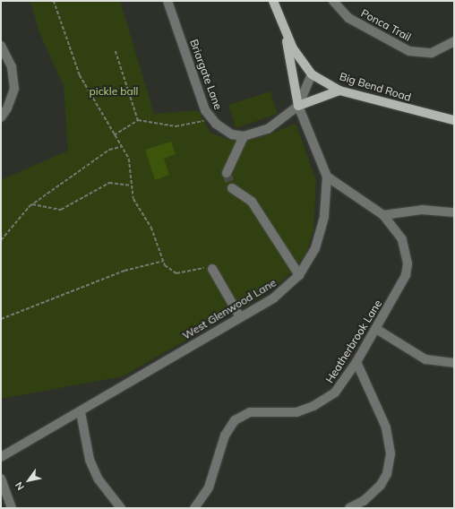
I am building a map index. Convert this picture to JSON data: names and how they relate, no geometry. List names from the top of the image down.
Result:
{
  "streets": {
    "main road": ["Big Bend Road"],
    "street": [
      "Ponca Trail",
      "Briargate Lane",
      "West Glenwood Lane",
      "Heatherbrook Lane"
    ]
  },
  "crossings": [
    ["West Glenwood Lane", "Heatherbrook Lane"]
  ],
  "parks": ["pickle ball"],
  "north": "bottom left"
}
